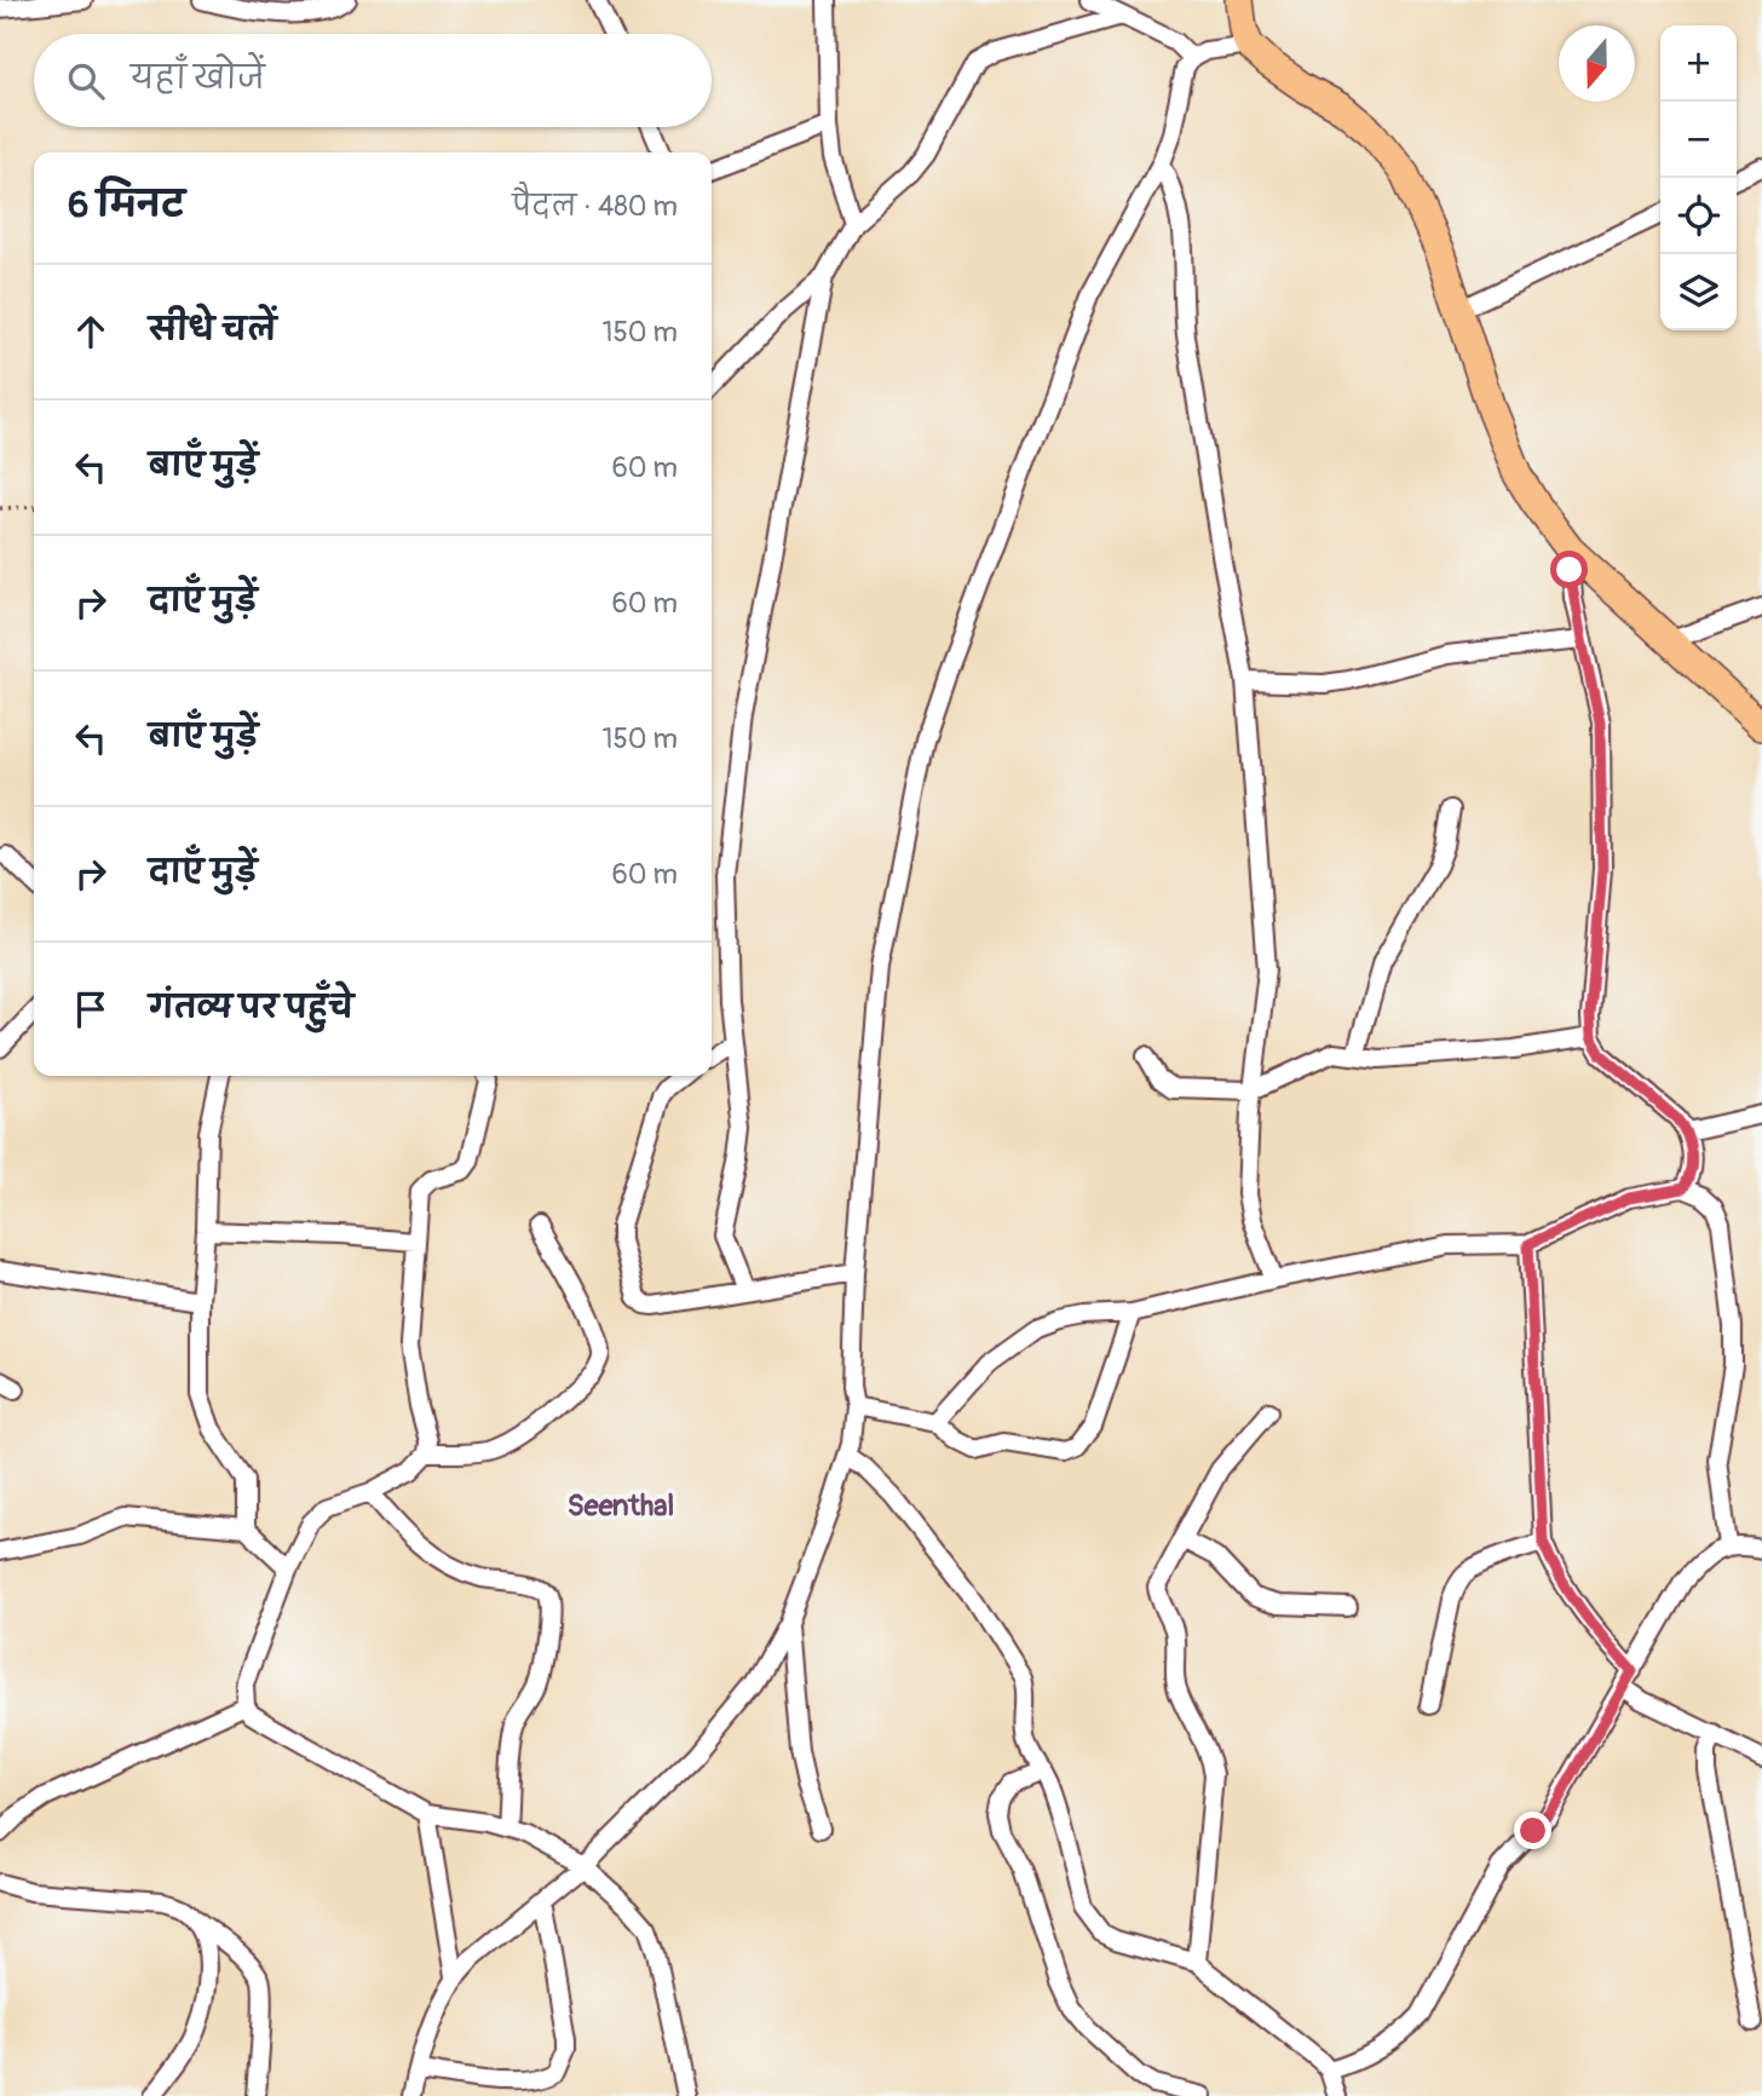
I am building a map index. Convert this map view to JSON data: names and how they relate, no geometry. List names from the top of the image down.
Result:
{
  "districts": ["Seenthal"],
  "north": "bottom",
  "page": {
    "map_buttons": ["+", "−"],
    "search": "यहाँ खोजें",
    "heading": ["6 मिनट", "पैदल · 480 m"],
    "list": [
      ["सीधे चलें", "150 m"],
      ["बाएँ मुड़ें", "60 m"],
      ["दाएँ मुड़ें", "60 m"],
      ["बाएँ मुड़ें", "150 m"],
      ["दाएँ मुड़ें", "60 m"],
      "गंतव्य पर पहुँचे"
    ]
  }
}
